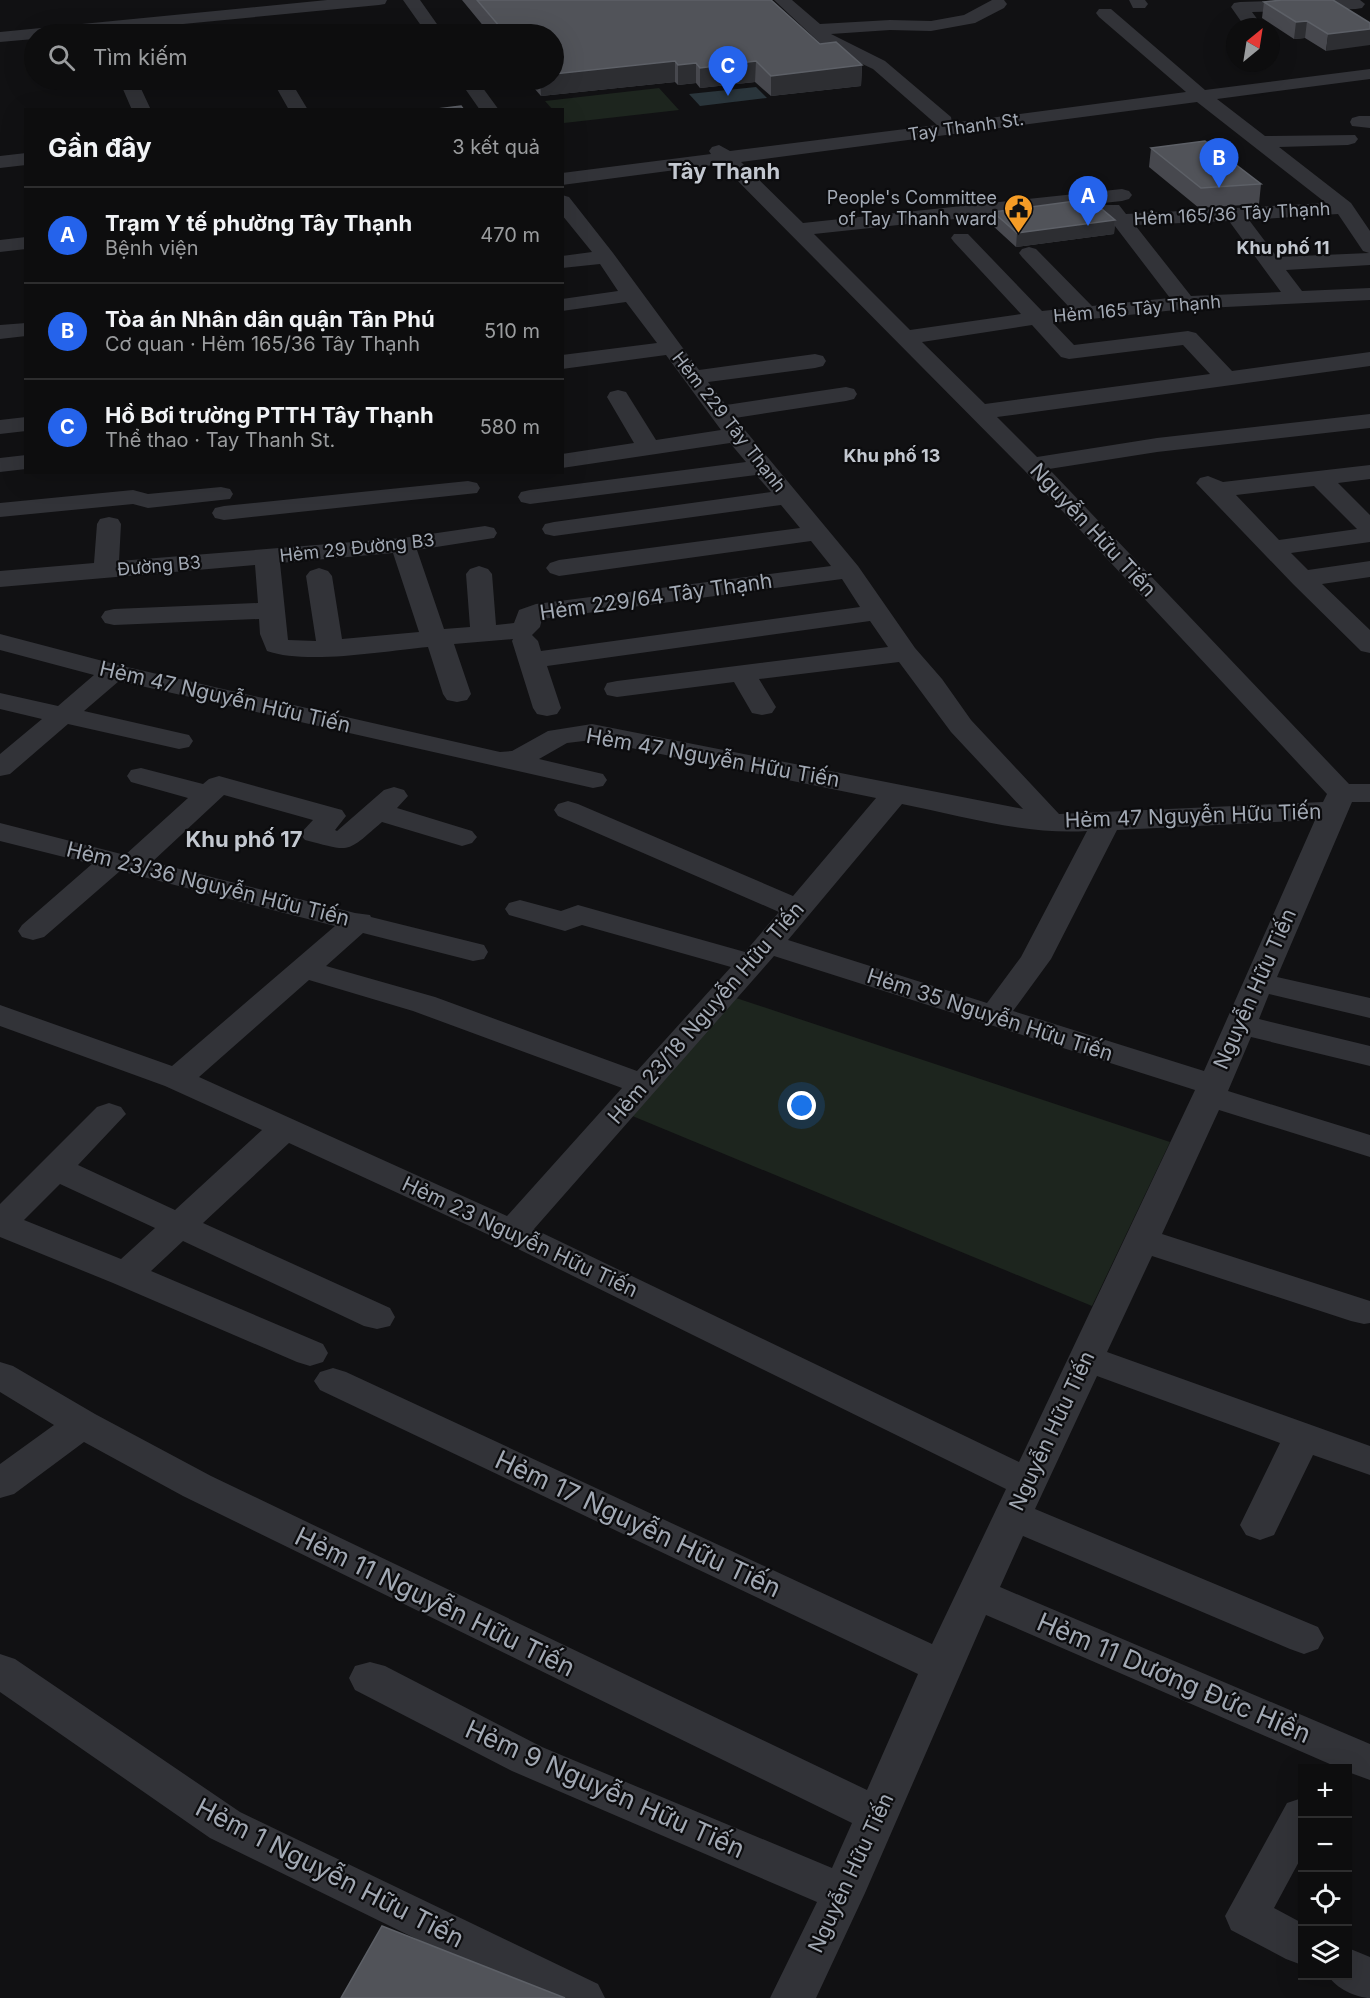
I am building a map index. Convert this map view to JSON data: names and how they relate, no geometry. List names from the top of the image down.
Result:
{
  "streets": {
    "street": [
      "Tay Thanh St.",
      "Hẻm 165/36 Tây Thạnh",
      "Hẻm 165 Tây Thạnh",
      "Hẻm 229 Tây Thạnh",
      "Nguyễn Hữu Tiến",
      "Hẻm 29 Đường B3",
      "Đường B3",
      "Hẻm 229/64 Tây Thạnh",
      "Hẻm 47 Nguyễn Hữu Tiến",
      "Hẻm 23/36 Nguyễn Hữu Tiến",
      "Hẻm 23/18 Nguyễn Hữu Tiến",
      "Hẻm 35 Nguyễn Hữu Tiến",
      "Hẻm 23 Nguyễn Hữu Tiến",
      "Hẻm 17 Nguyễn Hữu Tiến",
      "Hẻm 11 Nguyễn Hữu Tiến",
      "Hẻm 11 Dương Đức Hiền",
      "Hẻm 9 Nguyễn Hữu Tiến",
      "Hẻm 1 Nguyễn Hữu Tiến"
    ]
  },
  "crossings": [
    ["Tay Thanh St.", "Nguyễn Hữu Tiến"],
    ["Hẻm 165 Tây Thạnh", "Nguyễn Hữu Tiến"],
    ["Hẻm 229 Tây Thạnh", "Hẻm 229/64 Tây Thạnh"],
    ["Hẻm 229 Tây Thạnh", "Hẻm 47 Nguyễn Hữu Tiến"],
    ["Nguyễn Hữu Tiến", "Hẻm 47 Nguyễn Hữu Tiến"],
    ["Nguyễn Hữu Tiến", "Hẻm 35 Nguyễn Hữu Tiến"],
    ["Nguyễn Hữu Tiến", "Hẻm 23 Nguyễn Hữu Tiến"],
    ["Nguyễn Hữu Tiến", "Hẻm 17 Nguyễn Hữu Tiến"],
    ["Nguyễn Hữu Tiến", "Hẻm 11 Nguyễn Hữu Tiến"],
    ["Nguyễn Hữu Tiến", "Hẻm 11 Dương Đức Hiền"],
    ["Nguyễn Hữu Tiến", "Hẻm 9 Nguyễn Hữu Tiến"],
    ["Hẻm 29 Đường B3", "Đường B3"],
    ["Hẻm 29 Đường B3", "Hẻm 229/64 Tây Thạnh"],
    ["Hẻm 47 Nguyễn Hữu Tiến", "Hẻm 23/18 Nguyễn Hữu Tiến"],
    ["Hẻm 23/36 Nguyễn Hữu Tiến", "Hẻm 23 Nguyễn Hữu Tiến"],
    ["Hẻm 23/18 Nguyễn Hữu Tiến", "Hẻm 35 Nguyễn Hữu Tiến"],
    ["Hẻm 23/18 Nguyễn Hữu Tiến", "Hẻm 23 Nguyễn Hữu Tiến"]
  ],
  "districts": [
    "Tây Thạnh",
    "Khu phố 11",
    "Khu phố 13",
    "Khu phố 17"
  ],
  "places": {
    "public building": ["People's Committee of Tay Thanh ward"]
  },
  "north": "top right",
  "page": {
    "search": "Tìm kiếm",
    "pins": ["C", "B", "A"],
    "heading": ["Gần đây", "3 kết quả"],
    "list": [
      {
        "mark": "A",
        "name": "Trạm Y tế phường Tây Thạnh",
        "note": "Bệnh viện",
        "value": "470 m"
      },
      {
        "mark": "B",
        "name": "Tòa án Nhân dân quận Tân Phú",
        "note": "Cơ quan · Hẻm 165/36 Tây Thạnh",
        "value": "510 m"
      },
      {
        "mark": "C",
        "name": "Hồ Bơi trường PTTH Tây Thạnh",
        "note": "Thể thao · Tay Thanh St.",
        "value": "580 m"
      }
    ],
    "map_buttons": ["+", "−"]
  }
}
